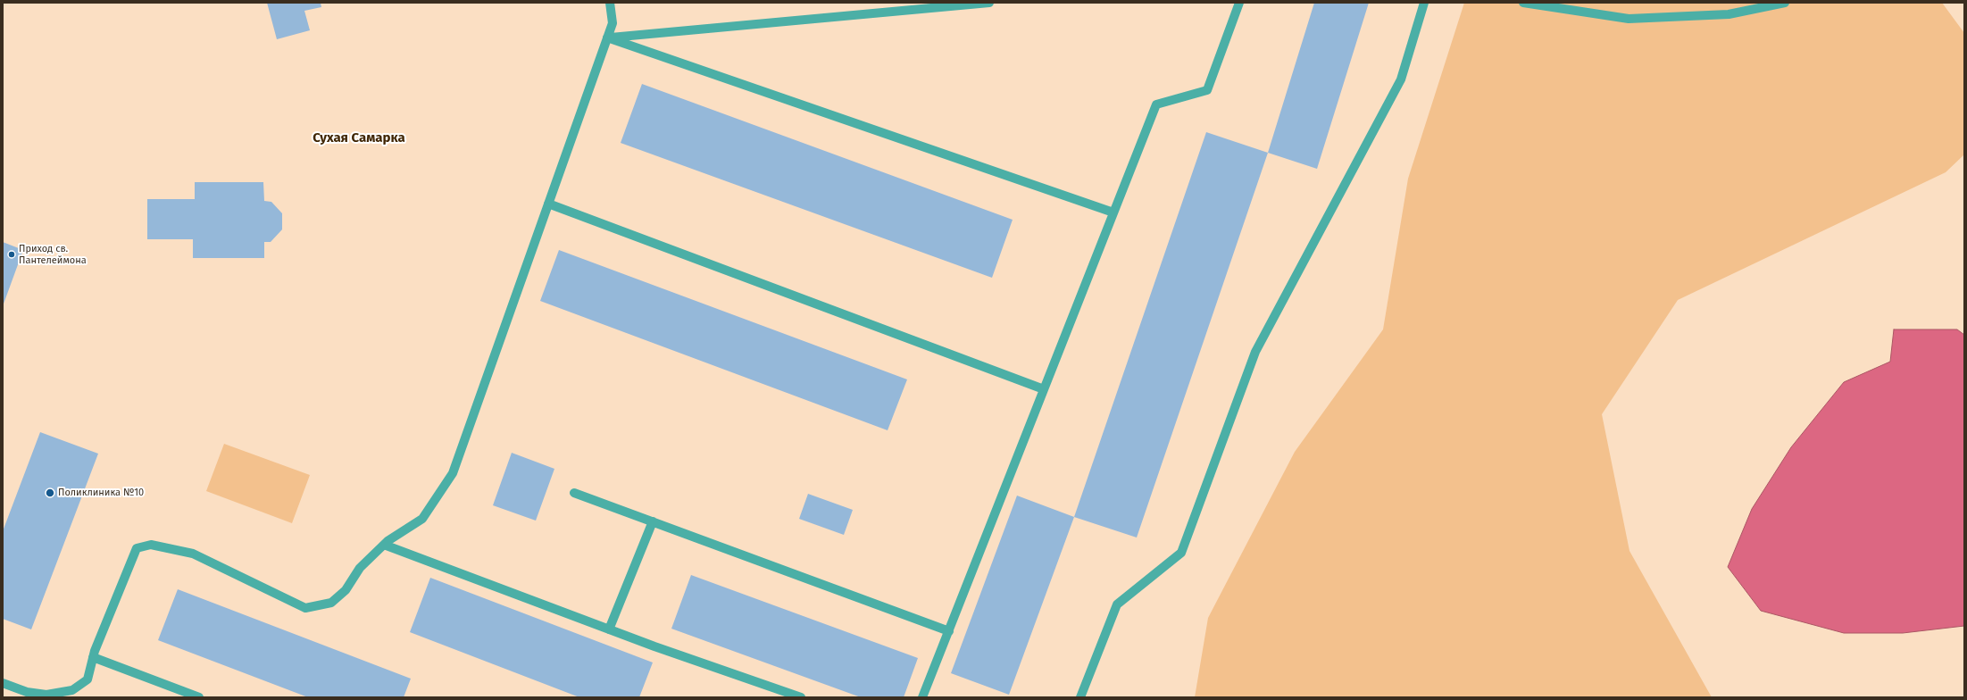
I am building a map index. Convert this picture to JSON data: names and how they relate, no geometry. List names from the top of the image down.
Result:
{
  "districts": ["Сухая Самарка"],
  "places": ["Приход св. Пантелеймона", "Поликлиника №10"]
}
